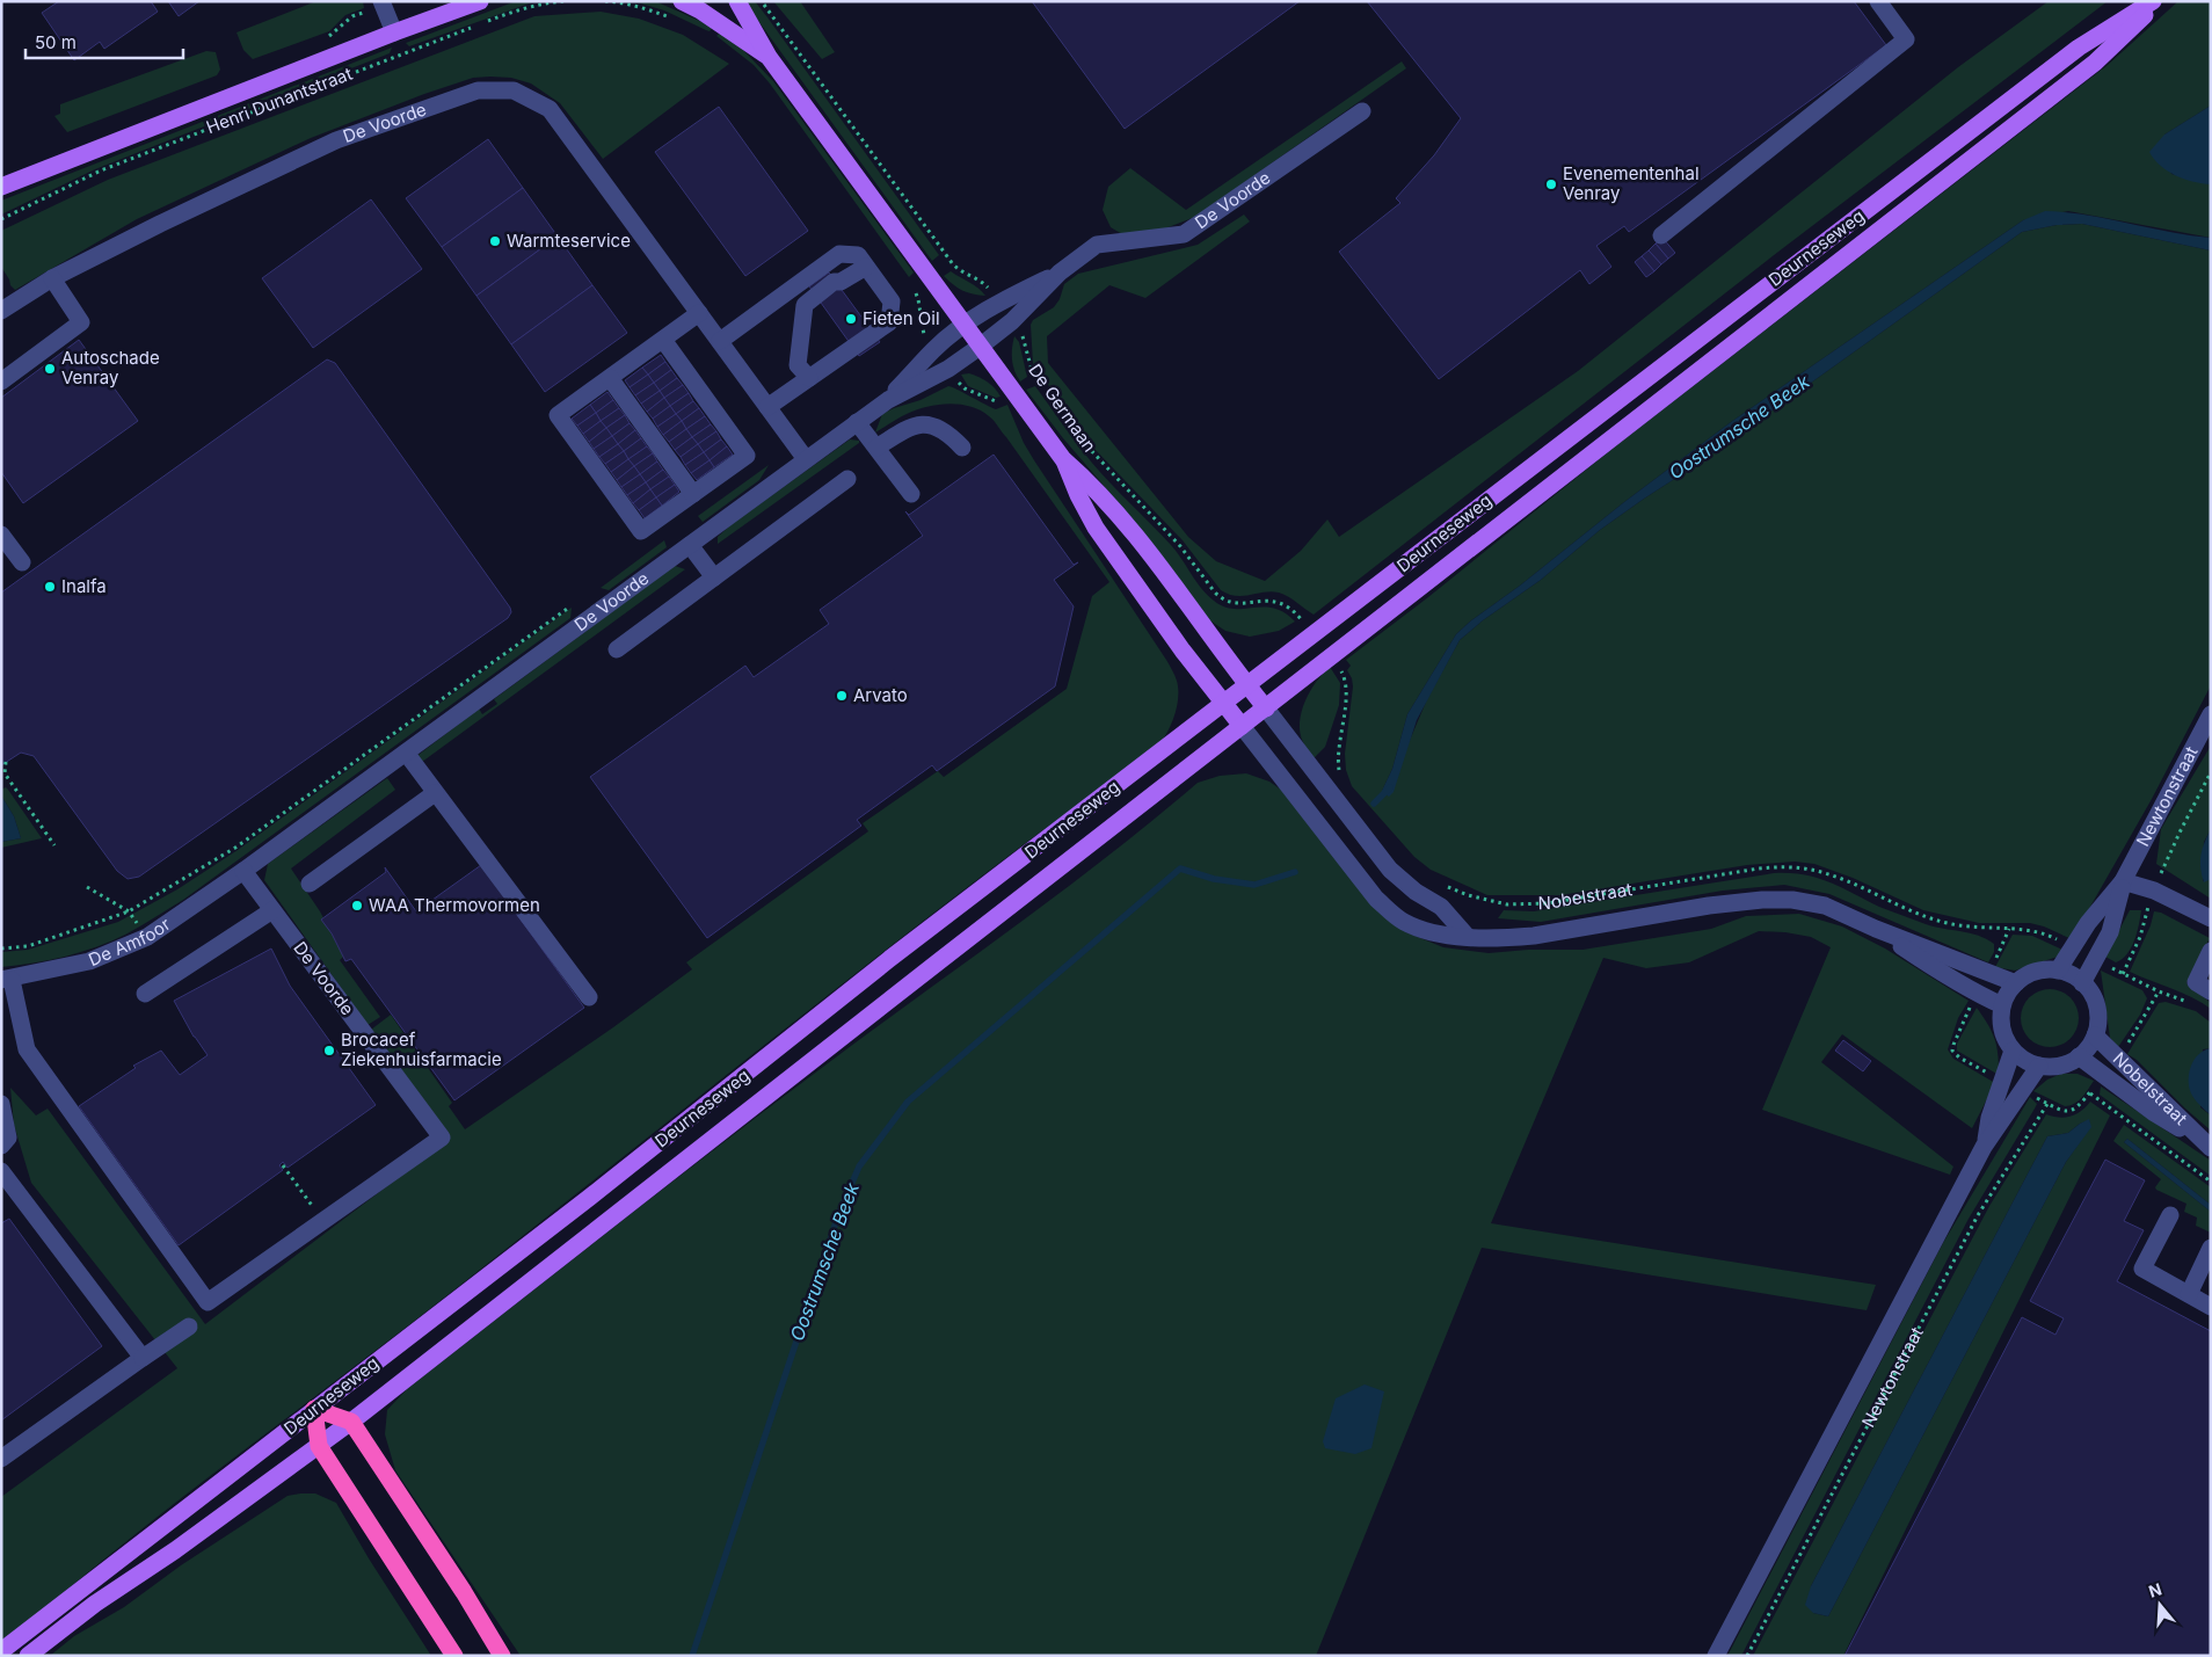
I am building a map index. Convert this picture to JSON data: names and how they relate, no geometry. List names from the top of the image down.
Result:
{
  "streets": {
    "main road": ["Henri Dunantstraat", "Deurneseweg", "De Germaan"],
    "street": [
      "De Voorde",
      "Newtonstraat",
      "Nobelstraat",
      "De Amfoor"
    ]
  },
  "crossings": [
    ["De Voorde", "De Germaan"],
    ["De Voorde", "De Amfoor"],
    ["Deurneseweg", "De Germaan"],
    ["Deurneseweg", "Nobelstraat"],
    ["De Germaan", "Nobelstraat"],
    ["Newtonstraat", "Nobelstraat"]
  ],
  "water": ["Oostrumsche Beek"],
  "places": [
    "Evenementenhal Venray",
    "Warmteservice",
    "Fieten Oil",
    "Autoschade Venray",
    "Inalfa",
    "Arvato",
    "WAA Thermovormen",
    "Brocacef Ziekenhuisfarmacie"
  ],
  "scale_bar": "50 m",
  "north": "top"
}
